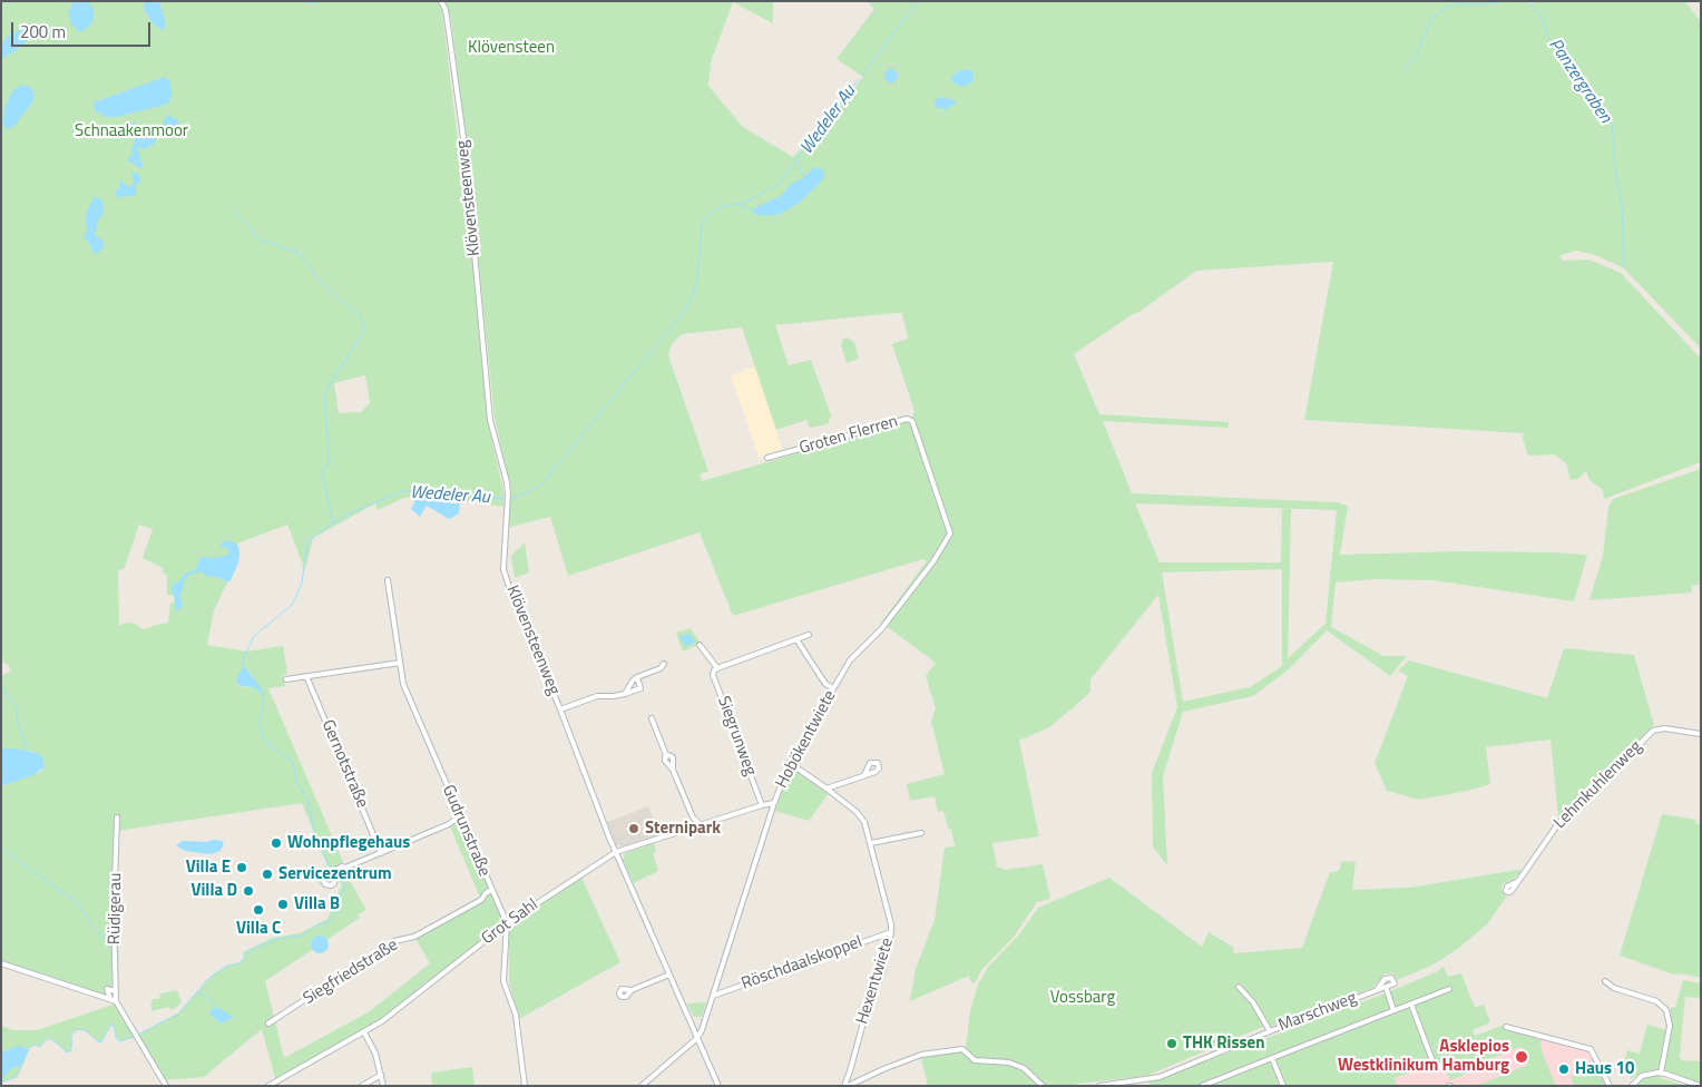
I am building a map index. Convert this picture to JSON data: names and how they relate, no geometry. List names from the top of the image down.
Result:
{
  "streets": {
    "street": [
      "Klövensteenweg",
      "Groten Flerren",
      "Siegrunweg",
      "Hobökentwiete",
      "Gernotstraße",
      "Lehmkuhlenweg",
      "Gudrunstraße",
      "Rüdigerau",
      "Grot Sahl",
      "Röschdaalskoppel",
      "Siegfriedstraße",
      "Hexentwiete",
      "Marschweg"
    ]
  },
  "crossings": [
    ["Klövensteenweg", "Hobökentwiete"],
    ["Klövensteenweg", "Grot Sahl"],
    ["Groten Flerren", "Hobökentwiete"],
    ["Siegrunweg", "Grot Sahl"],
    ["Hobökentwiete", "Grot Sahl"],
    ["Hobökentwiete", "Röschdaalskoppel"],
    ["Hobökentwiete", "Hexentwiete"],
    ["Gudrunstraße", "Grot Sahl"],
    ["Gudrunstraße", "Siegfriedstraße"],
    ["Röschdaalskoppel", "Hexentwiete"]
  ],
  "water": ["Panzergraben", "Wedeler Au"],
  "parks": ["Klövensteen", "Schnaakenmoor", "Vossbarg"],
  "places": [
    "Sternipark",
    "Wohnpflegehaus",
    "Villa E",
    "Servicezentrum",
    "Villa D",
    "Villa B",
    "Villa C",
    "THK Rissen",
    "Asklepios Westklinikum Hamburg",
    "Haus 10"
  ],
  "scale_bar": "200 m"
}
